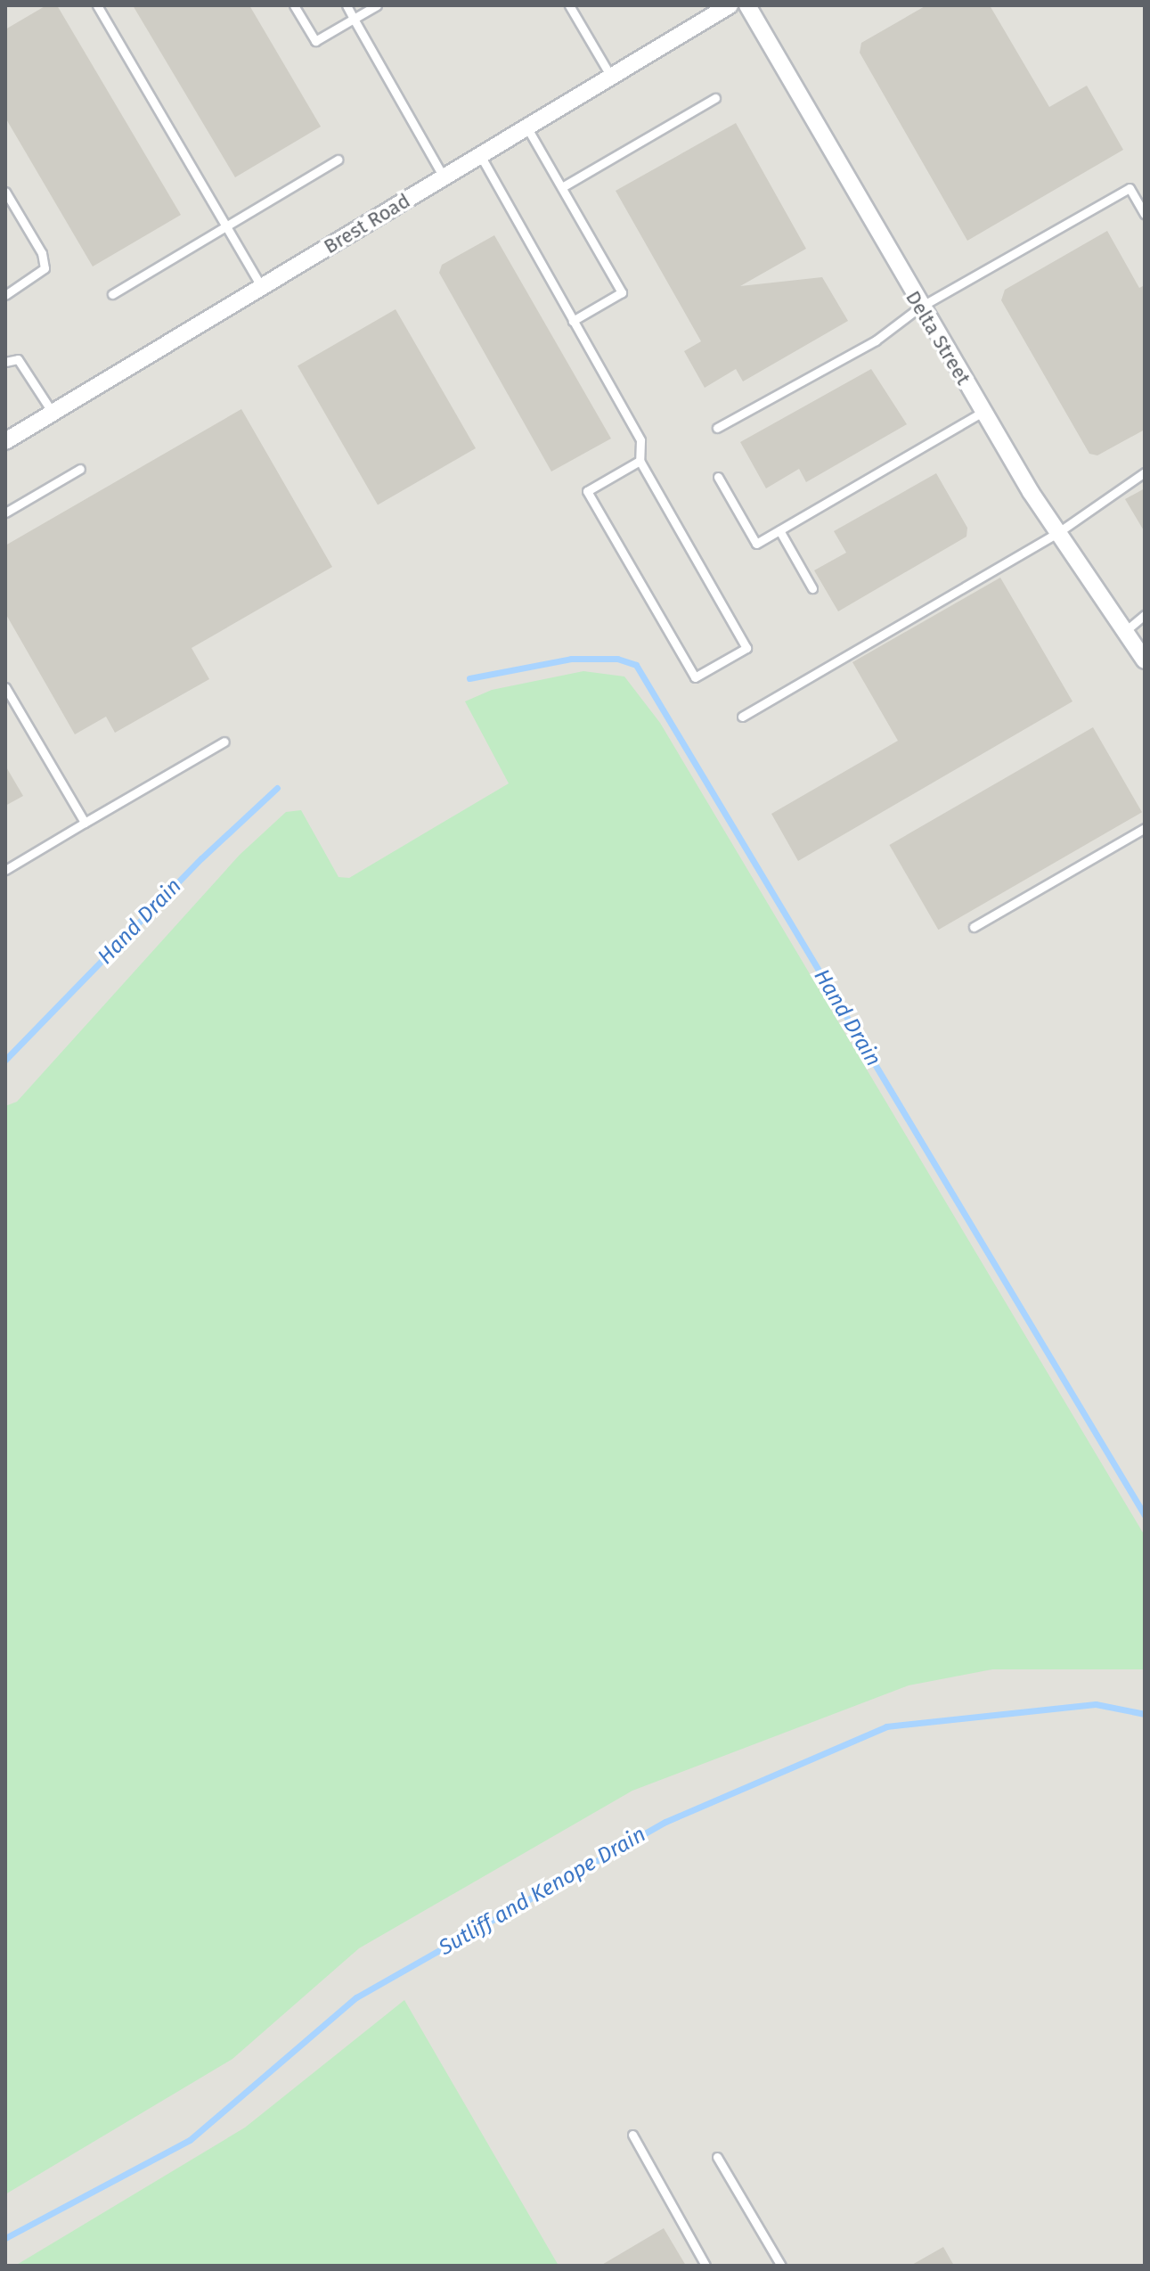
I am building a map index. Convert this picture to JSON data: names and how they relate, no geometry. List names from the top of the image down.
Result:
{
  "streets": {
    "street": ["Brest Road", "Delta Street"]
  },
  "water": ["Hand Drain", "Sutliff and Kenope Drain"]
}
